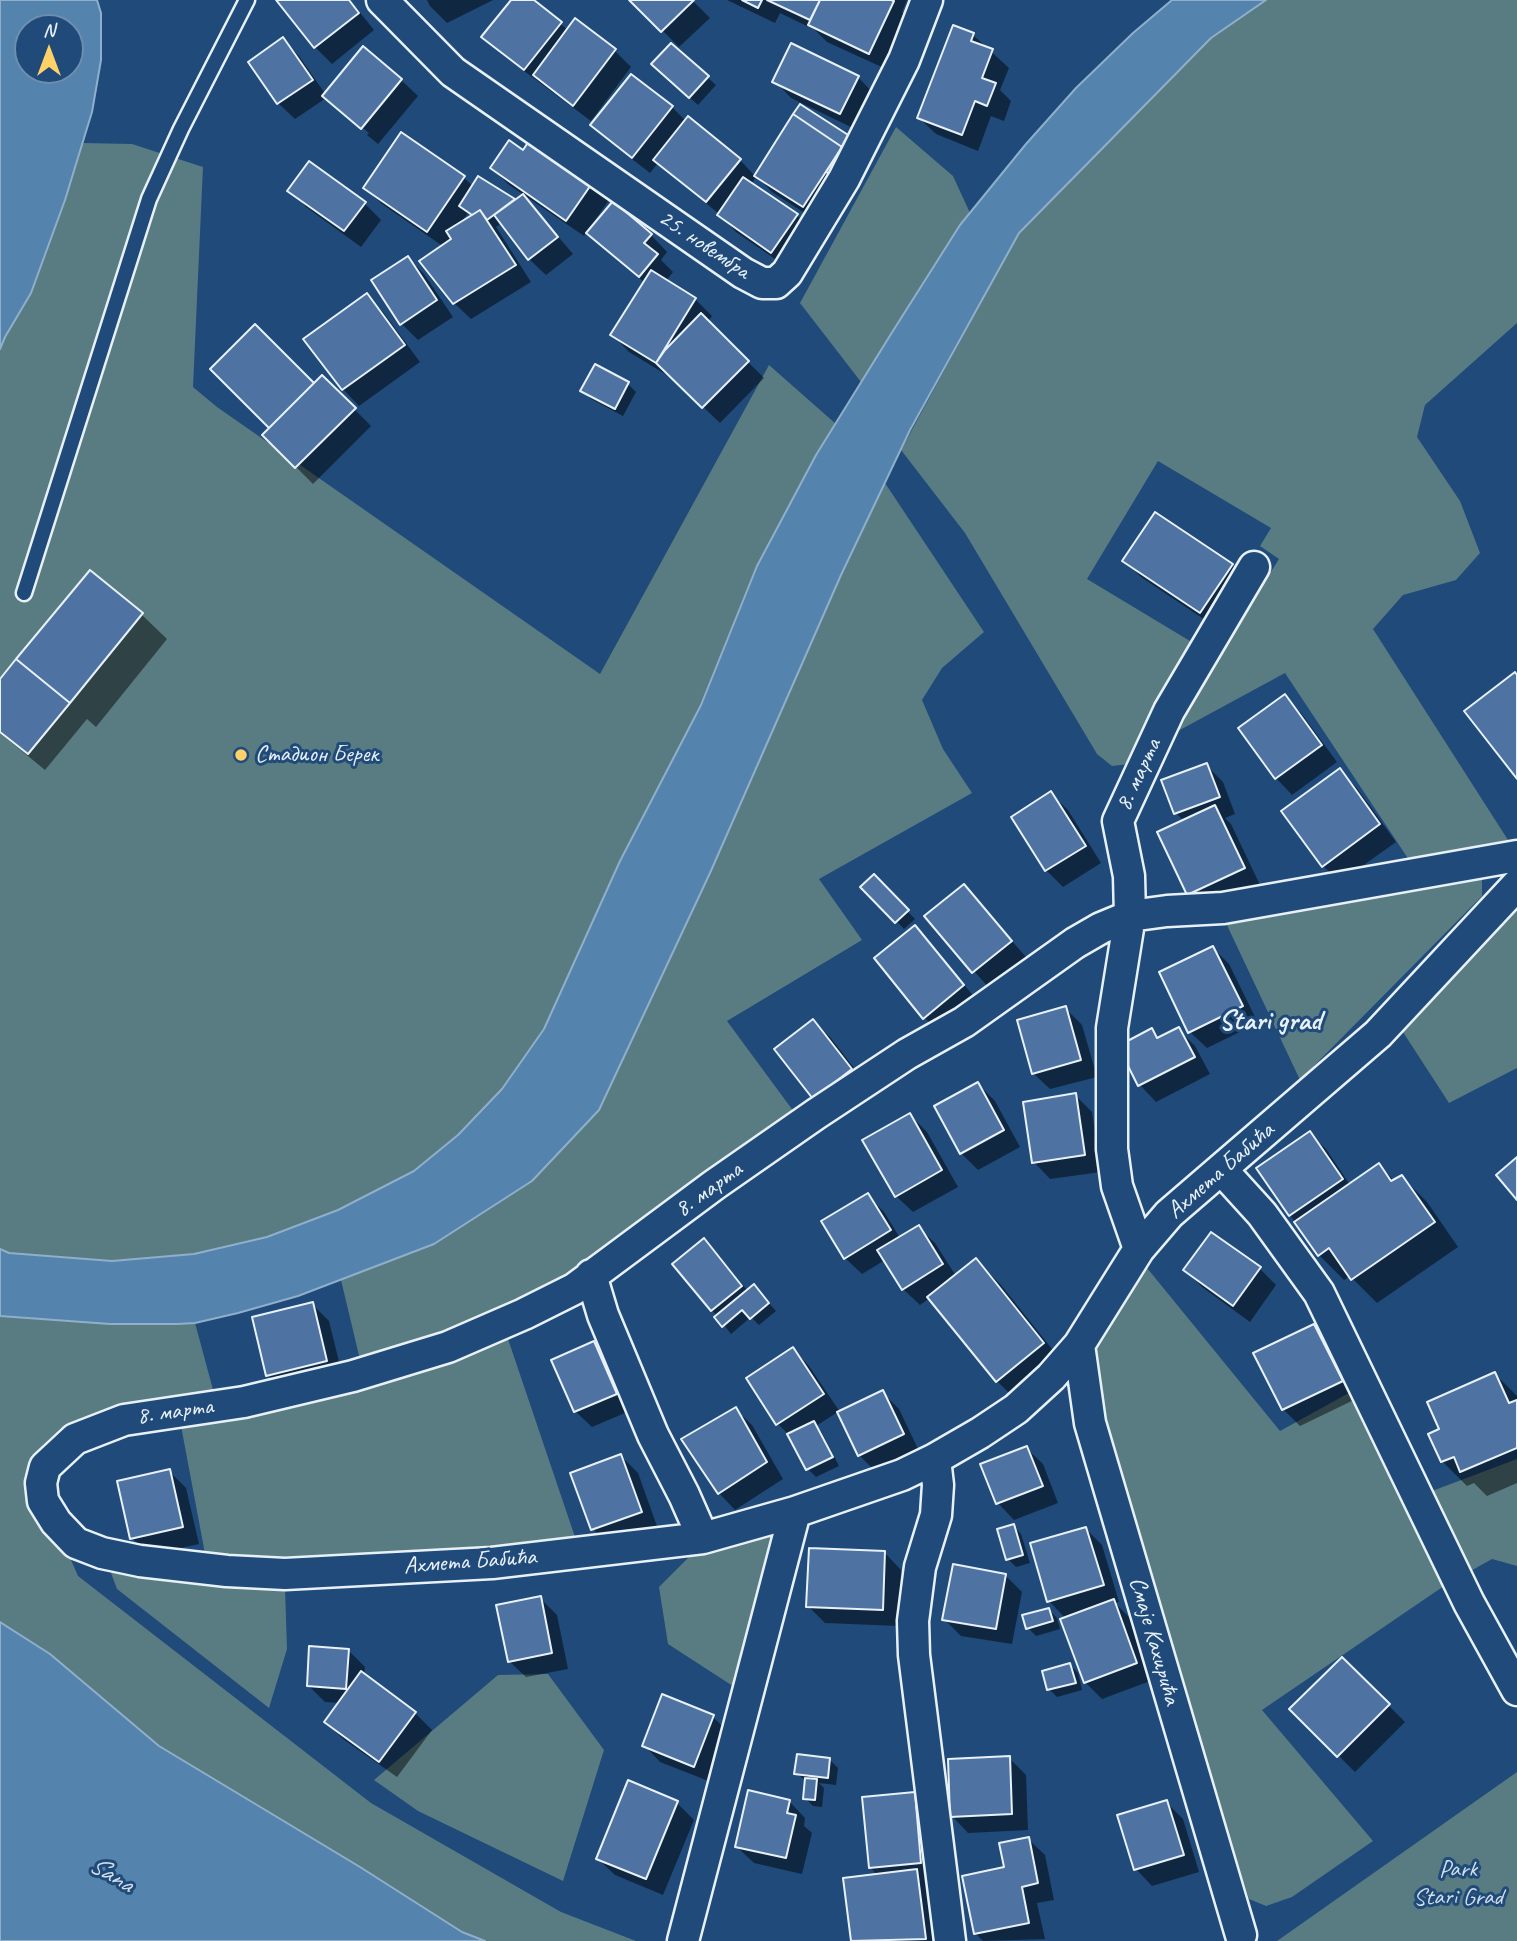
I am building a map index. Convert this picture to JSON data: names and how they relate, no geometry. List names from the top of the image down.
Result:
{
  "streets": {
    "street": [
      "25. новембра",
      "8. марта",
      "Ахмета Бабића",
      "Смaје Кахирића"
    ]
  },
  "crossings": [
    ["8. марта", "Ахмета Бабића"],
    ["Ахмета Бабића", "Смaје Кахирића"]
  ],
  "districts": ["Stari grad"],
  "water": ["Sana"],
  "parks": ["Park Stari Grad"],
  "places": ["Стадион Берек"],
  "north": "top"
}
